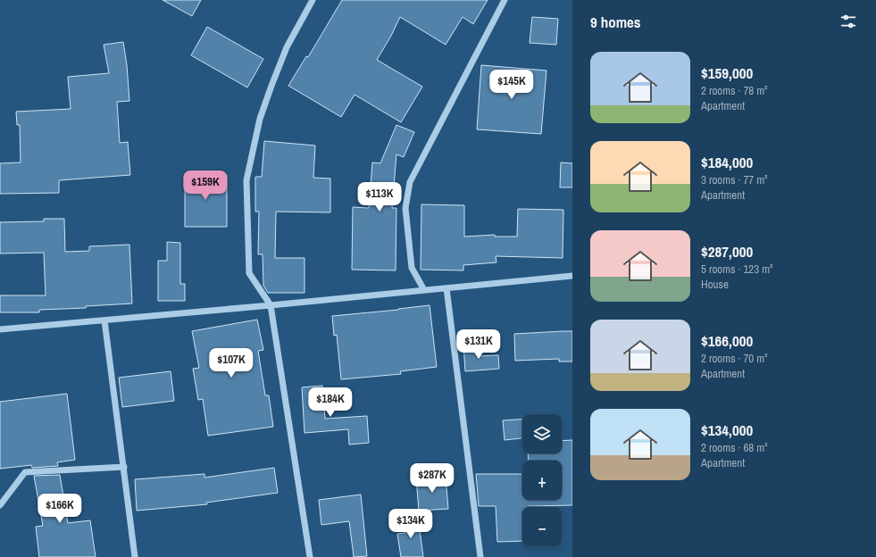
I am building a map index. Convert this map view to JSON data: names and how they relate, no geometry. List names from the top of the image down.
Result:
{
  "page": {
    "heading": "9 homes",
    "list": [
      {
        "name": "$159,000",
        "note": "2 rooms · 78 m² · Apartment"
      },
      {
        "name": "$184,000",
        "note": "3 rooms · 77 m² · Apartment"
      },
      {
        "name": "$287,000",
        "note": "5 rooms · 123 m² · House"
      },
      {
        "name": "$166,000",
        "note": "2 rooms · 70 m² · Apartment"
      },
      {
        "name": "$134,000",
        "note": "2 rooms · 68 m² · Apartment"
      }
    ],
    "price": [
      "$145K",
      "$159K",
      "$113K",
      "$131K",
      "$107K",
      "$184K",
      "$287K",
      "$166K",
      "$134K"
    ],
    "map_buttons": ["+", "−"]
  }
}
